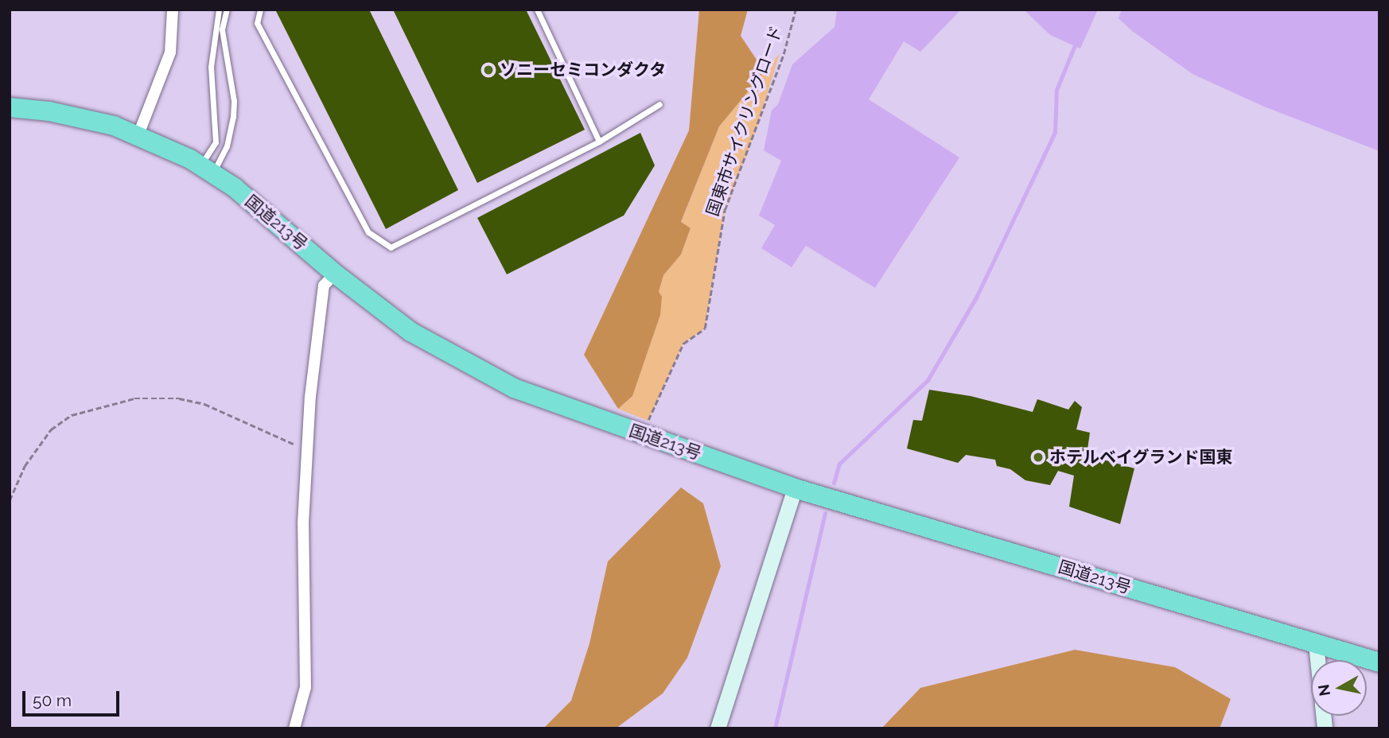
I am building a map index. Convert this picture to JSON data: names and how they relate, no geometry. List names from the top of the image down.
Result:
{
  "streets": {
    "highway": ["国道213号"],
    "path": ["国東市サイクリングロード"]
  },
  "places": ["ソニーセミコンダクタ", "ホテルベイグランド国東"],
  "scale_bar": "50 m",
  "north": "left"
}
